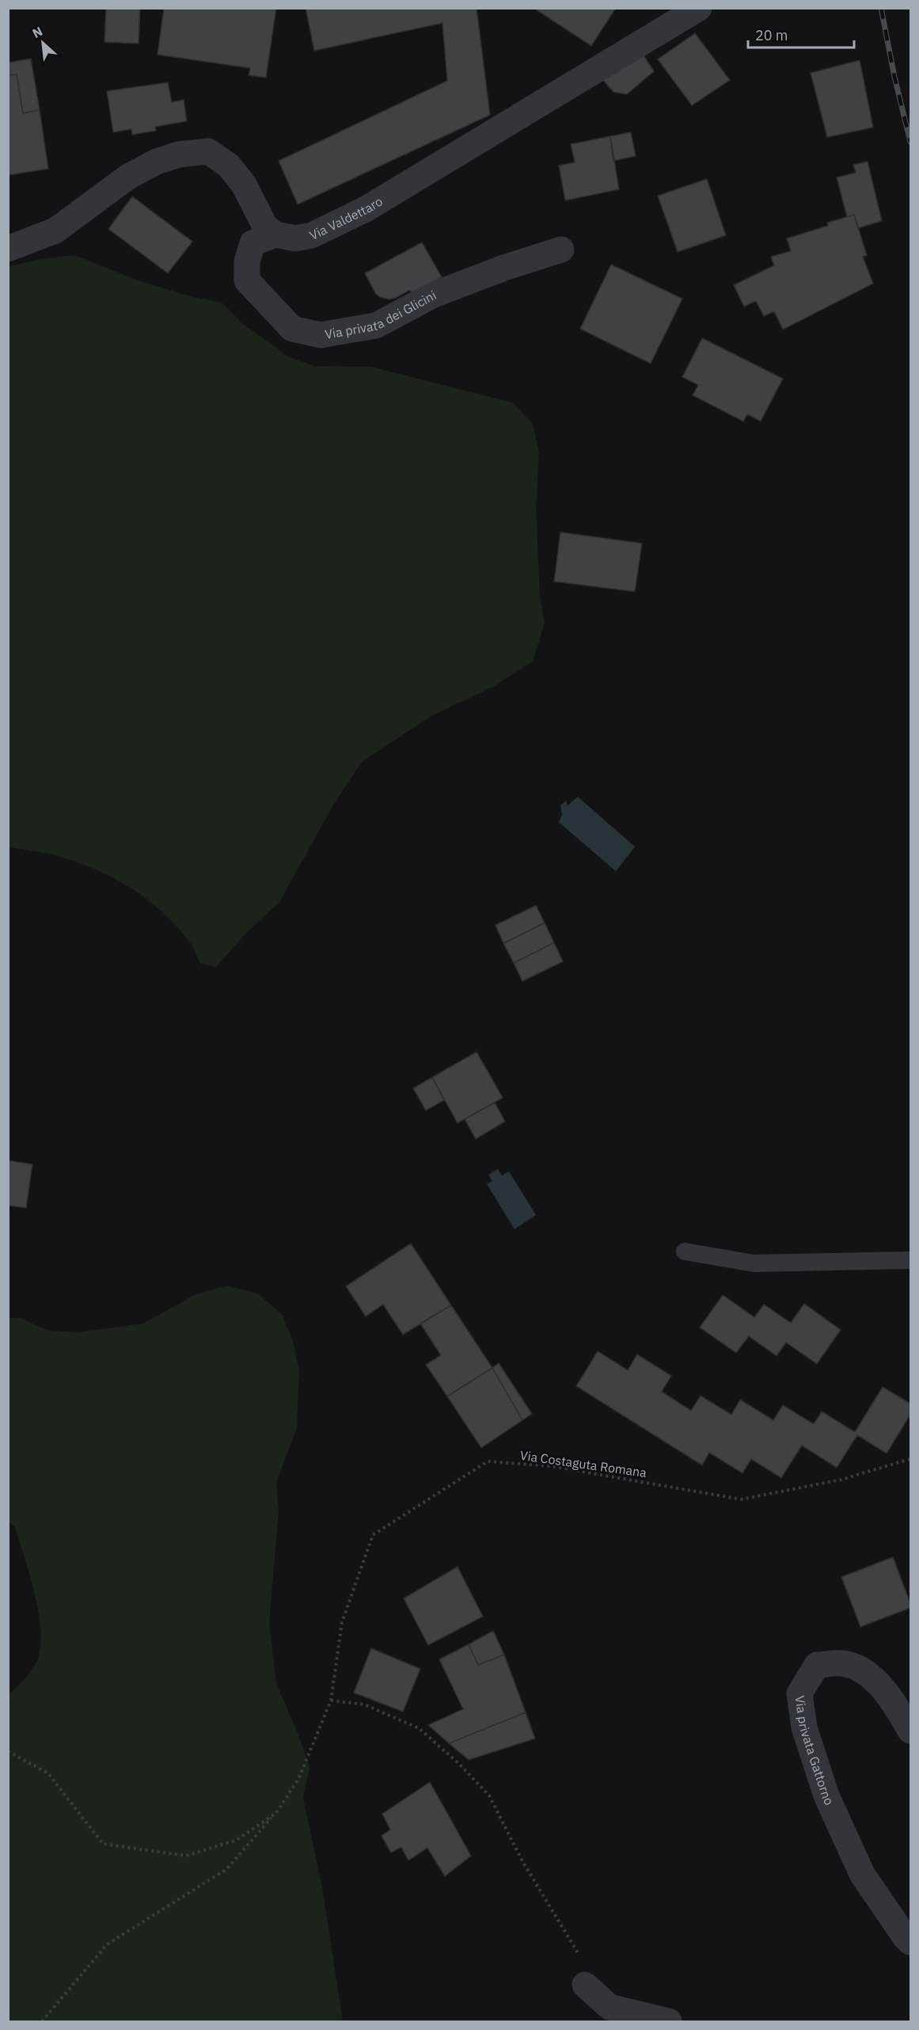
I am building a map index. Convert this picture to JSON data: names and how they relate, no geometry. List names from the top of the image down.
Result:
{
  "streets": {
    "street": ["Via Valdettaro", "Via privata dei Glicini", "Via privata Gattorno"],
    "path": ["Via Costaguta Romana"]
  },
  "crossings": [
    ["Via Valdettaro", "Via privata dei Glicini"]
  ],
  "scale_bar": "20 m",
  "north": "top left"
}
